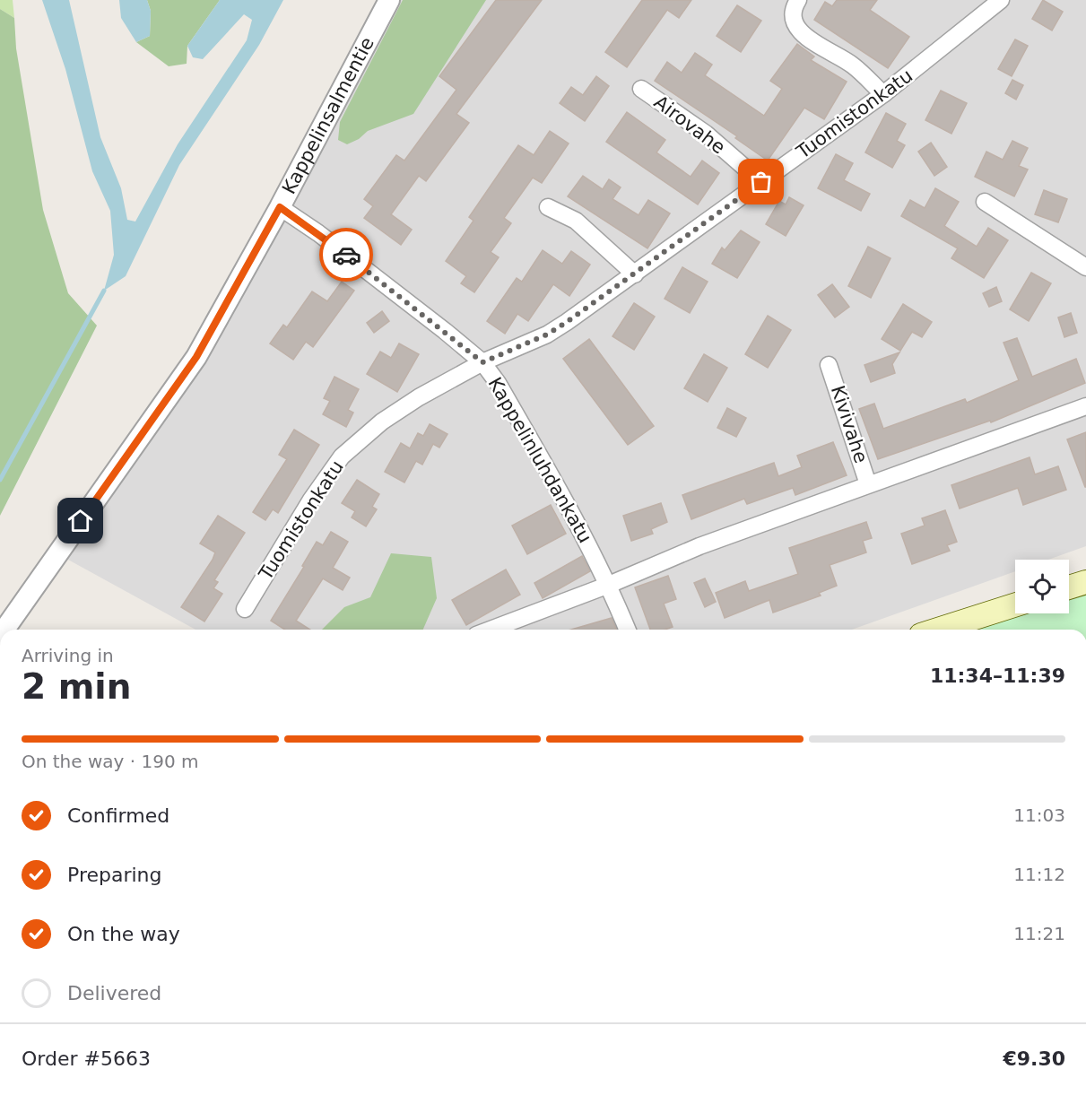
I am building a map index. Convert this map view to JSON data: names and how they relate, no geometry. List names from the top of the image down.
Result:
{
  "streets": {
    "street": [
      "Tuomistonkatu",
      "Kappelinsalmentie",
      "Airovahe",
      "Kivivahe",
      "Kappelinluhdankatu"
    ]
  },
  "crossings": [
    ["Tuomistonkatu", "Airovahe"],
    ["Tuomistonkatu", "Kappelinluhdankatu"],
    ["Kappelinsalmentie", "Kappelinluhdankatu"]
  ],
  "page": {
    "heading": ["2 min", "Arriving in", "11:34–11:39"],
    "panel": ["Order #5663", "€9.30"],
    "bar": "On the way · 190 m",
    "list": [
      ["Confirmed", "11:03"],
      ["Preparing", "11:12"],
      ["On the way", "11:21"],
      "Delivered"
    ]
  }
}
